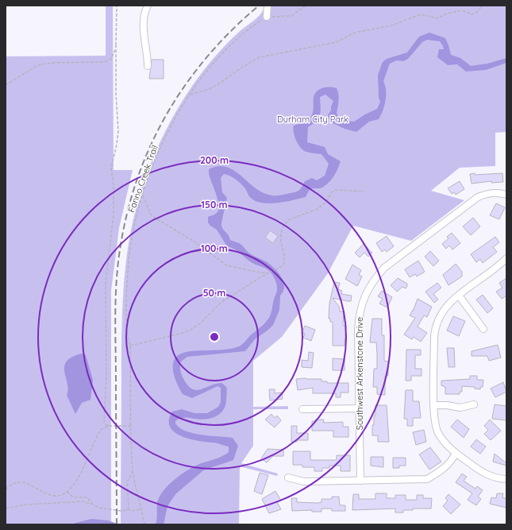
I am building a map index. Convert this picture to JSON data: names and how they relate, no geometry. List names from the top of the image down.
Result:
{
  "streets": {
    "street": ["Southwest Arkenstone Drive"],
    "path": ["Fanno Creek Trail"]
  },
  "parks": ["Durham City Park"],
  "rings": [
    "200 m",
    "150 m",
    "100 m",
    "50 m"
  ]
}
